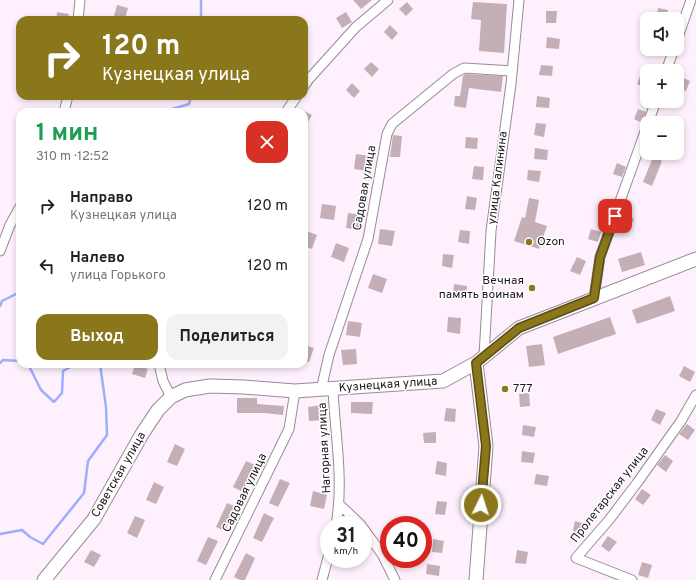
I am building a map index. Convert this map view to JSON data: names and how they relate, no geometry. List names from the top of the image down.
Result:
{
  "streets": {
    "main road": ["улица Калинина", "Кузнецкая улица", "Советская улица"],
    "street": ["Садовая улица", "Нагорная улица", "Пролетарская улица"]
  },
  "crossings": [
    ["улица Калинина", "Садовая улица"],
    ["улица Калинина", "Кузнецкая улица"],
    ["Садовая улица", "Кузнецкая улица"],
    ["Садовая улица", "Нагорная улица"],
    ["Кузнецкая улица", "Нагорная улица"],
    ["Кузнецкая улица", "Советская улица"]
  ],
  "places": ["Ozon", "Вечная память воинам", "777"],
  "page": {
    "map_buttons": ["+", "−"],
    "turn": ["120 m", "Кузнецкая улица"],
    "heading": ["1 мин", "310 m · 12:52"],
    "list": [
      {
        "name": "Направо",
        "note": "Кузнецкая улица",
        "value": "120 m"
      },
      {
        "name": "Налево",
        "note": "улица Горького",
        "value": "120 m"
      }
    ],
    "buttons": ["Выход", "Поделиться"],
    "speed": "31 km/h",
    "limit": "40"
  }
}
